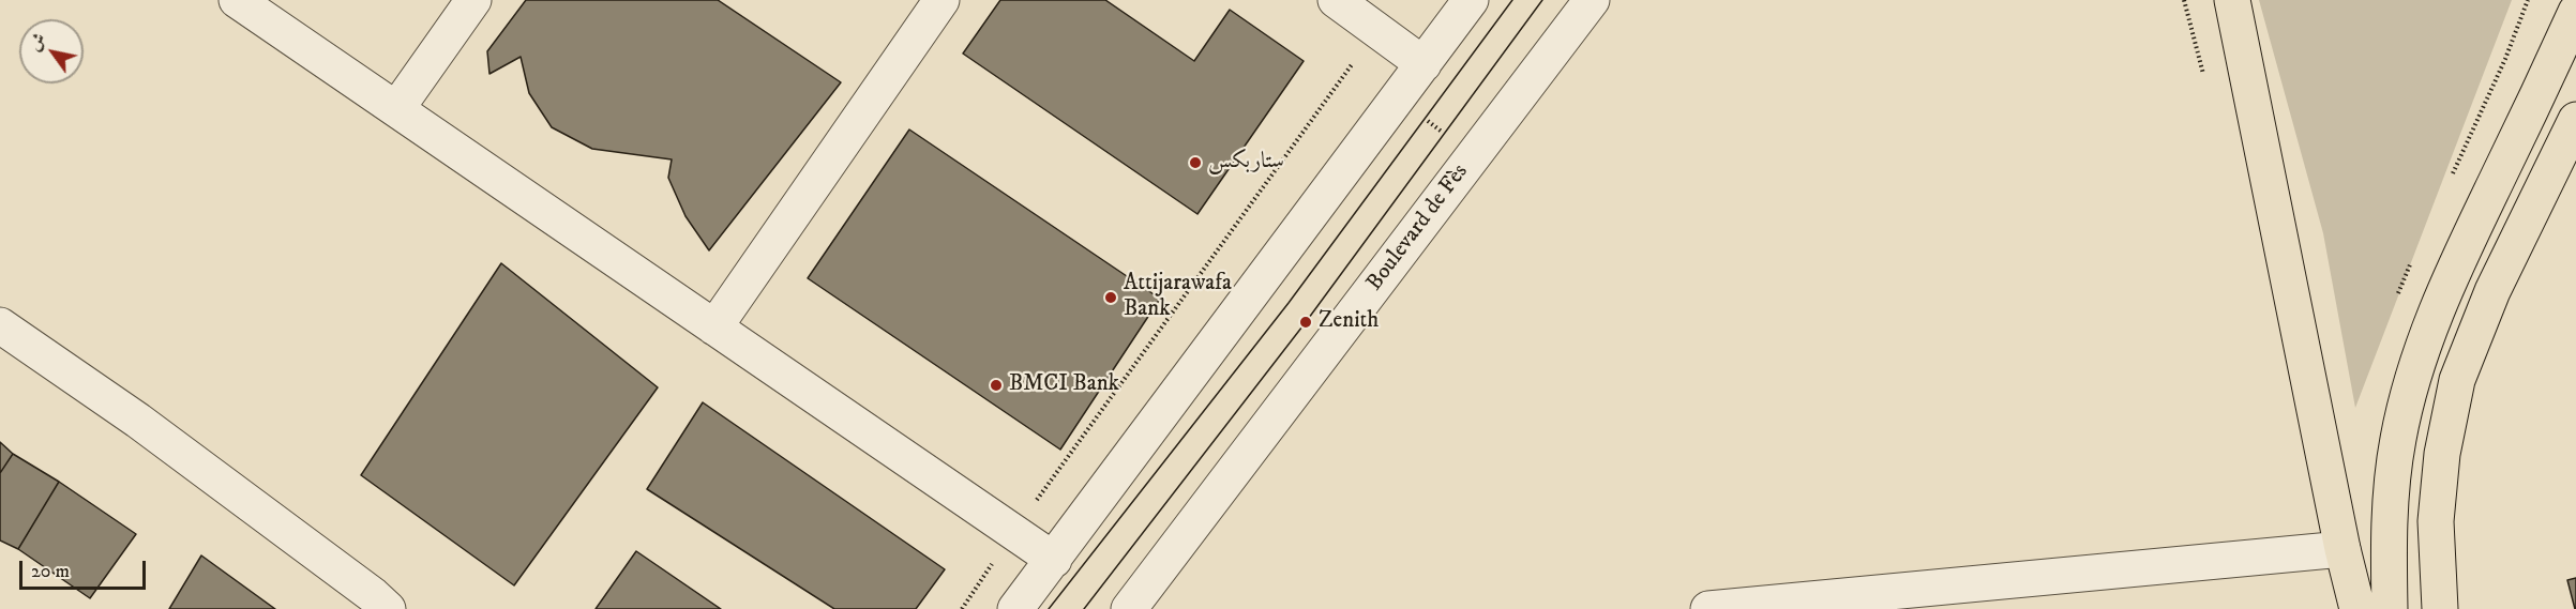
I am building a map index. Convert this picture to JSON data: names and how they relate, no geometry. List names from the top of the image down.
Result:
{
  "streets": {
    "street": ["Boulevard de Fès"]
  },
  "places": [
    "ستاربكس",
    "Attijarawafa Bank",
    "Zenith",
    "BMCI Bank"
  ],
  "scale_bar": "20 m",
  "north": "top left"
}
